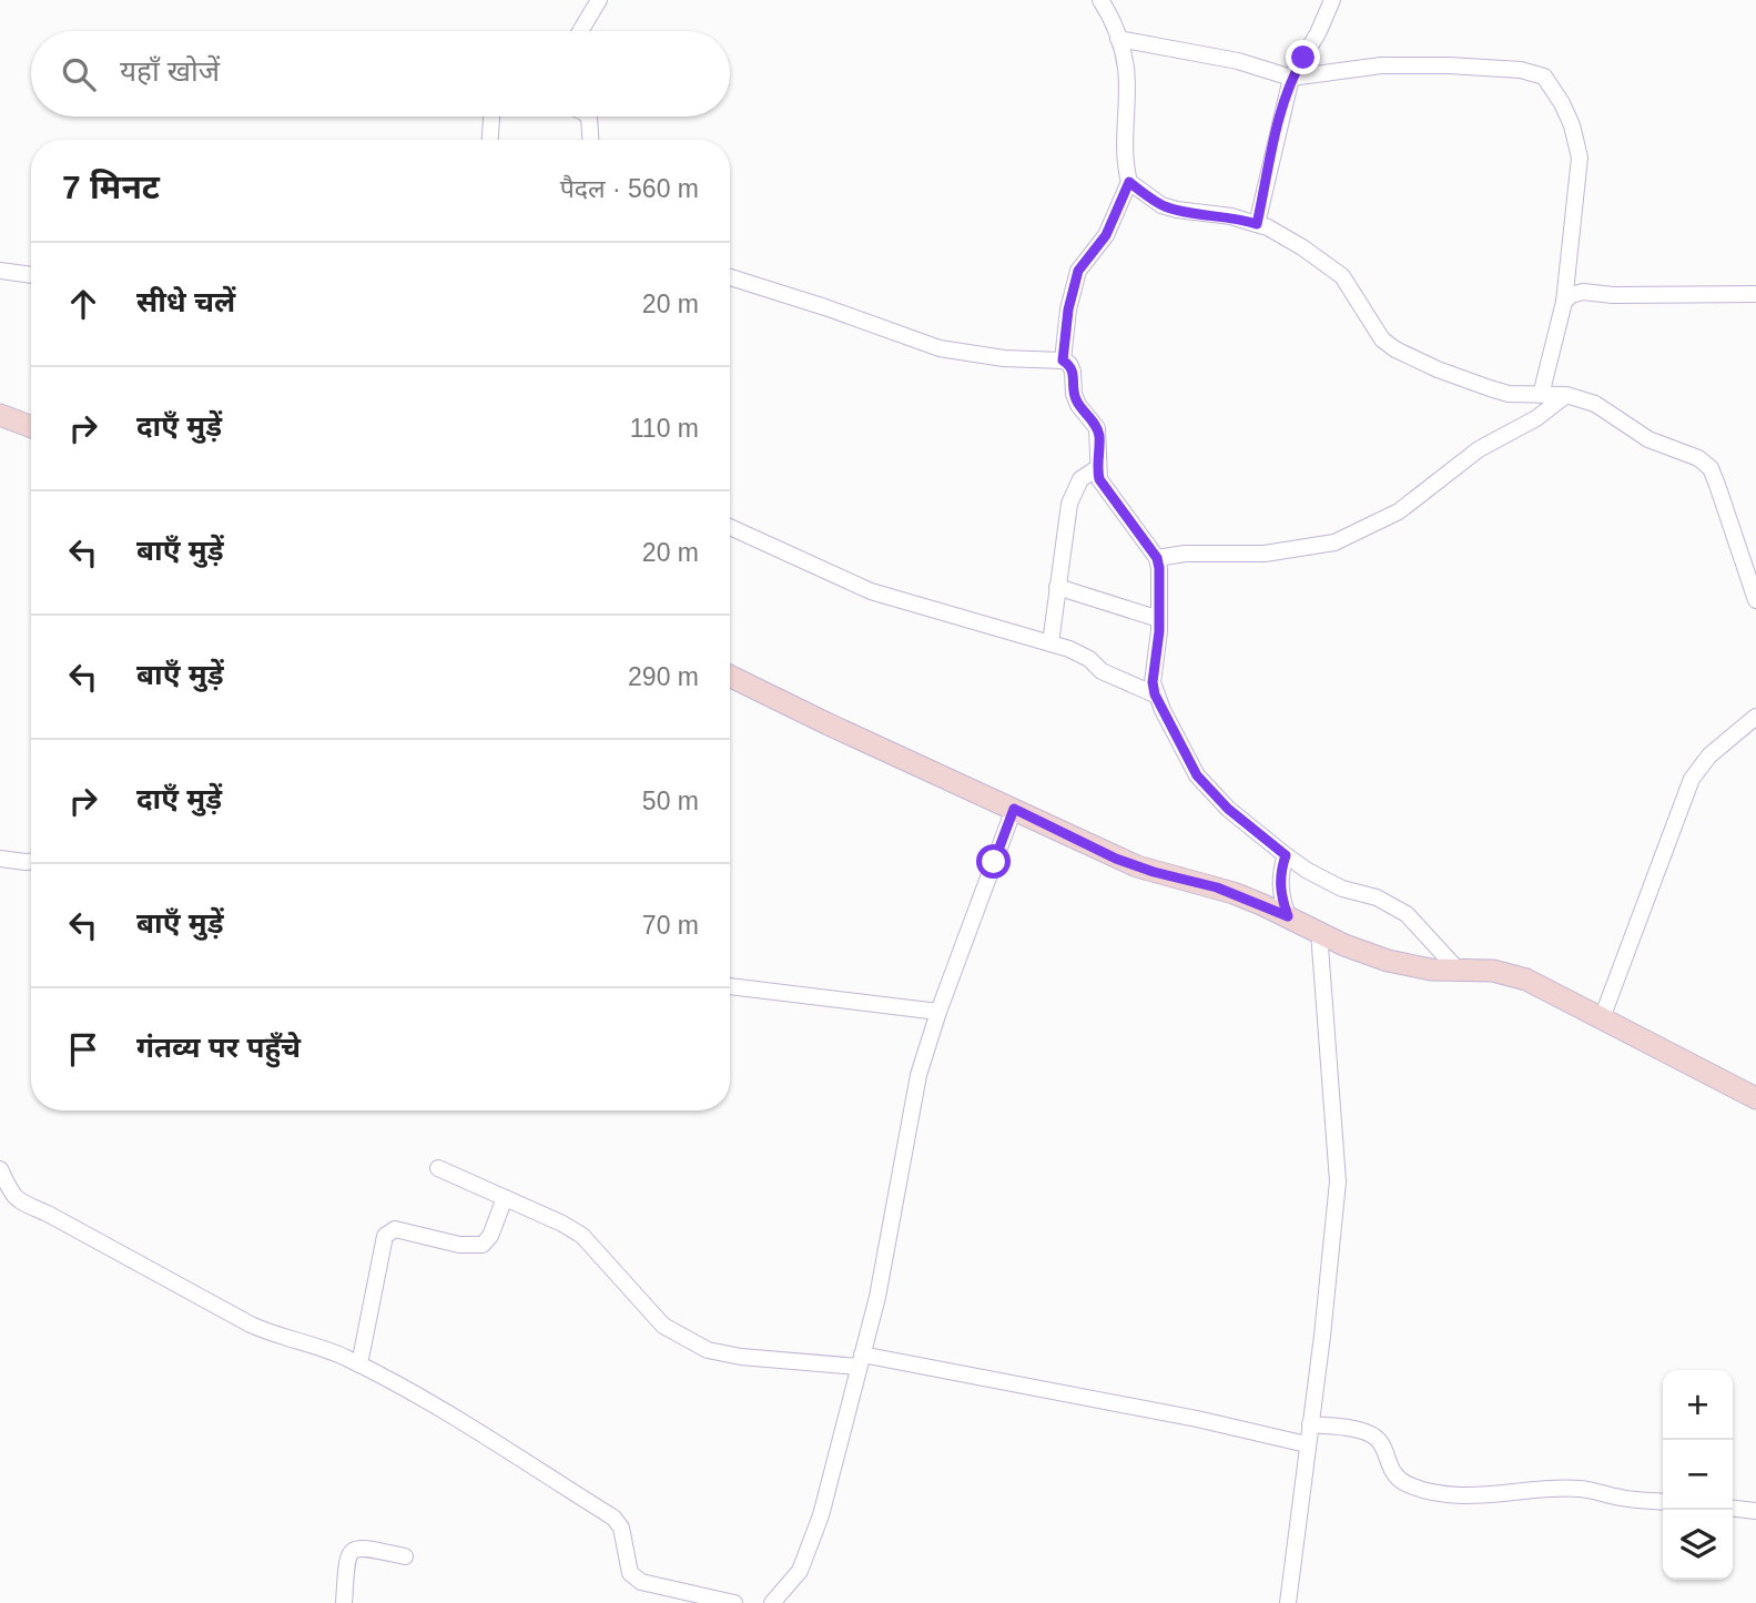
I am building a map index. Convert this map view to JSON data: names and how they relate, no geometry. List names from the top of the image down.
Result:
{
  "page": {
    "search": "यहाँ खोजें",
    "heading": ["7 मिनट", "पैदल · 560 m"],
    "list": [
      ["सीधे चलें", "20 m"],
      ["दाएँ मुड़ें", "110 m"],
      ["बाएँ मुड़ें", "20 m"],
      ["बाएँ मुड़ें", "290 m"],
      ["दाएँ मुड़ें", "50 m"],
      ["बाएँ मुड़ें", "70 m"],
      "गंतव्य पर पहुँचे"
    ],
    "map_buttons": ["+", "−"]
  }
}
